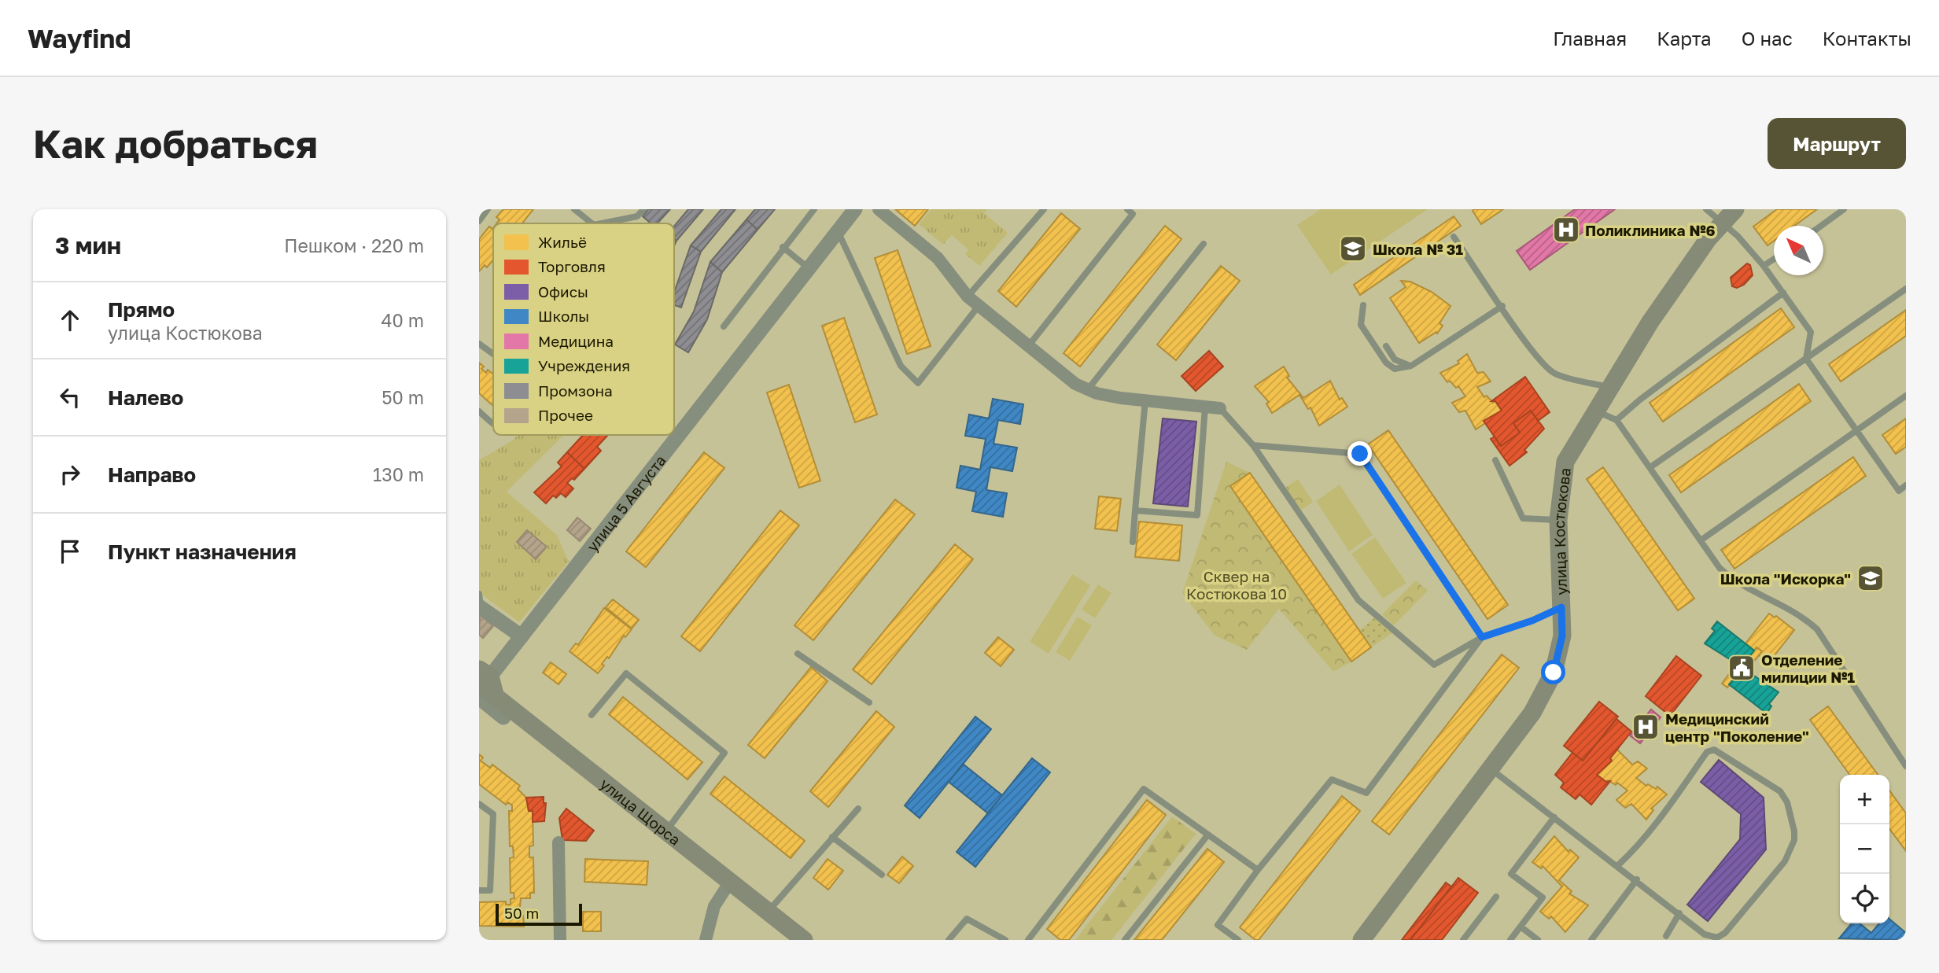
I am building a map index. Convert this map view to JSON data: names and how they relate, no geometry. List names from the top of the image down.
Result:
{
  "streets": {
    "main road": ["улица Костюкова", "улица Щорса"],
    "street": ["улица 5 Августа"]
  },
  "crossings": [
    ["улица 5 Августа", "улица Щорса"]
  ],
  "parks": ["Сквер на Костюкова 10"],
  "places": {
    "hospital": ["Поликлиника №6", "Медицинский центр \"Поколение\""],
    "school or university": ["Школа № 31", "Школа \"Искорка\""],
    "public building": ["Отделение милиции №1"]
  },
  "legend": [
    "Жильё",
    "Торговля",
    "Офисы",
    "Школы",
    "Медицина",
    "Учреждения",
    "Промзона",
    "Прочее"
  ],
  "scale_bar": "50 m",
  "north": "top left",
  "page": {
    "header": "Wayfind",
    "nav": [
      "Главная",
      "Карта",
      "О нас",
      "Контакты"
    ],
    "buttons": "Маршрут",
    "title": "Как добраться",
    "heading": ["3 мин", "Пешком · 220 m"],
    "list": [
      ["Прямо", "улица Костюкова", "40 m"],
      ["Налево", "50 m"],
      ["Направо", "130 m"],
      "Пункт назначения"
    ],
    "map_buttons": ["+", "−"],
    "scale": "50 m"
  }
}
